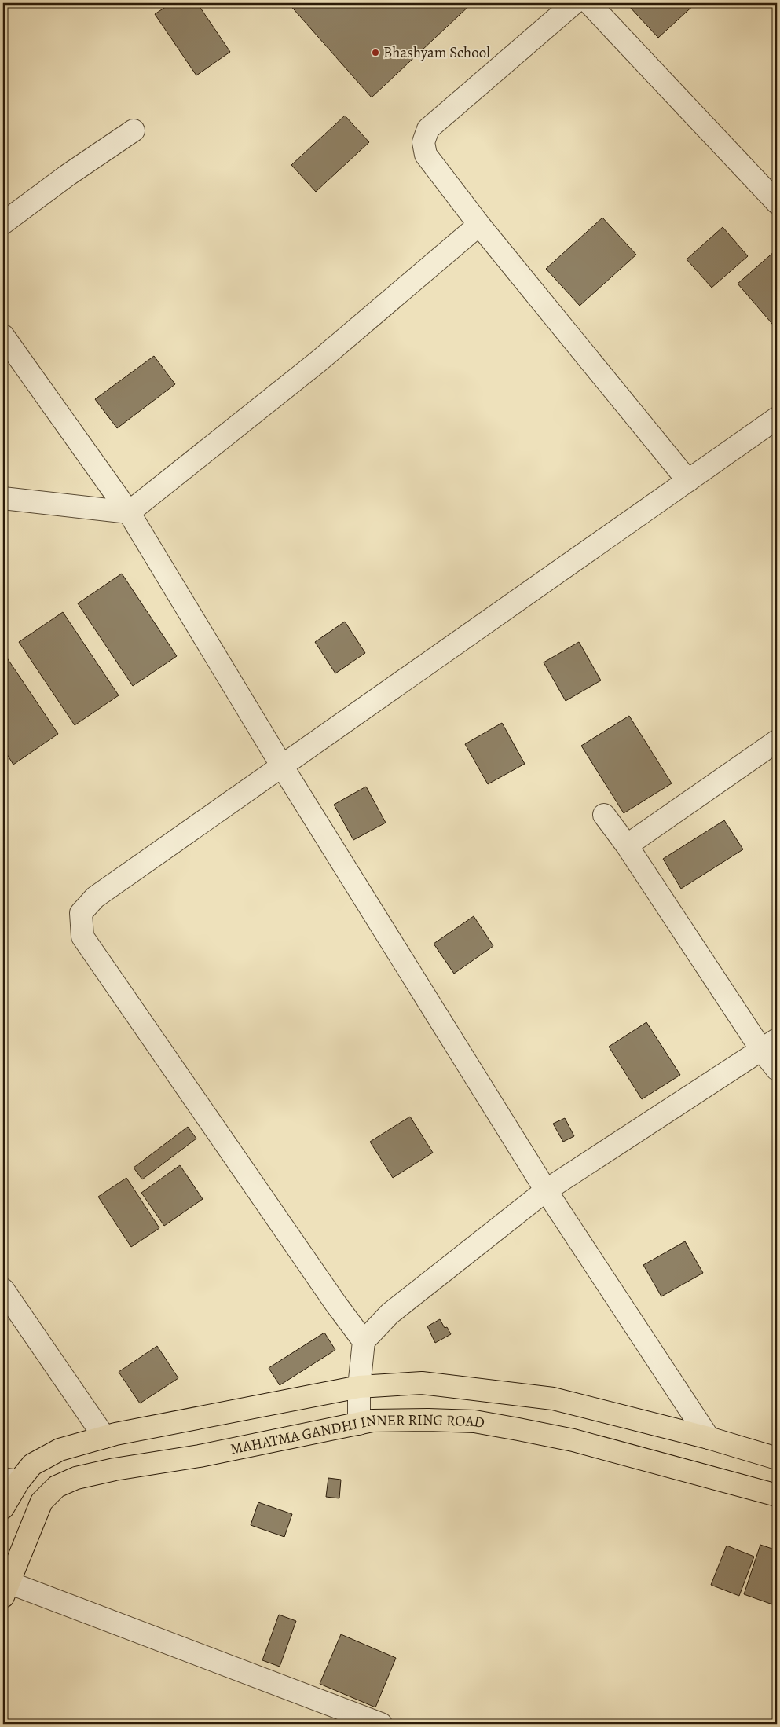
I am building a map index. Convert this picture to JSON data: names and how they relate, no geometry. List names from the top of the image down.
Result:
{
  "streets": {
    "main road": ["MAHATMA GANDHI INNER RING ROAD"]
  },
  "places": ["Bhashyam School"]
}
